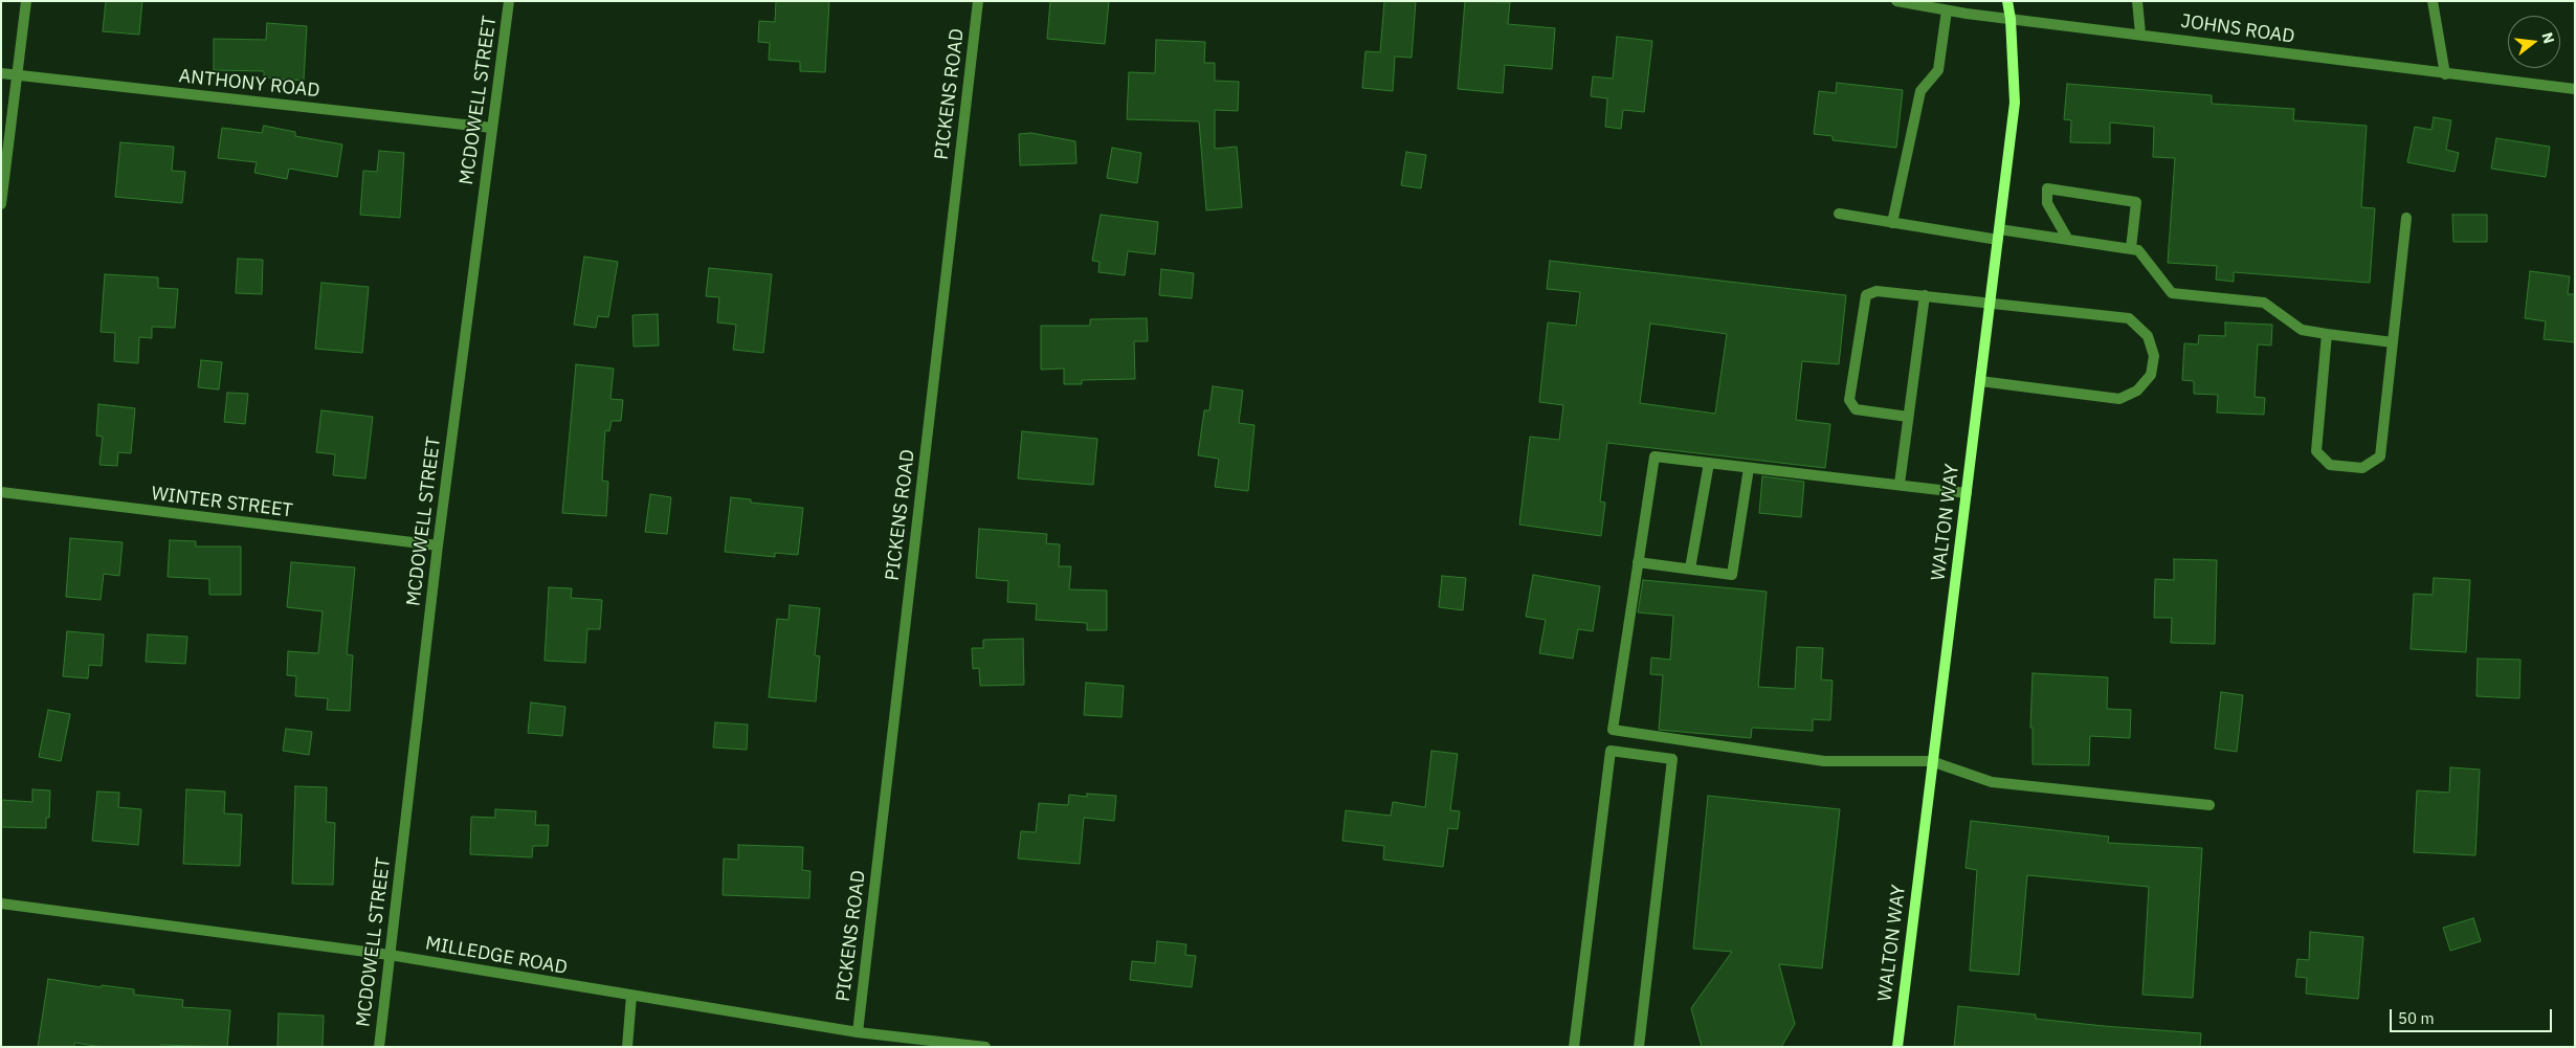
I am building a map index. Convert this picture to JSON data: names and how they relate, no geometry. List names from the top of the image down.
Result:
{
  "streets": {
    "main road": ["WALTON WAY"],
    "street": [
      "JOHNS ROAD",
      "ANTHONY ROAD",
      "PICKENS ROAD",
      "MCDOWELL STREET",
      "WINTER STREET",
      "MILLEDGE ROAD"
    ]
  },
  "crossings": [
    ["JOHNS ROAD", "WALTON WAY"],
    ["ANTHONY ROAD", "MCDOWELL STREET"],
    ["PICKENS ROAD", "MILLEDGE ROAD"],
    ["MCDOWELL STREET", "WINTER STREET"],
    ["MCDOWELL STREET", "MILLEDGE ROAD"]
  ],
  "scale_bar": "50 m",
  "north": "right"
}
